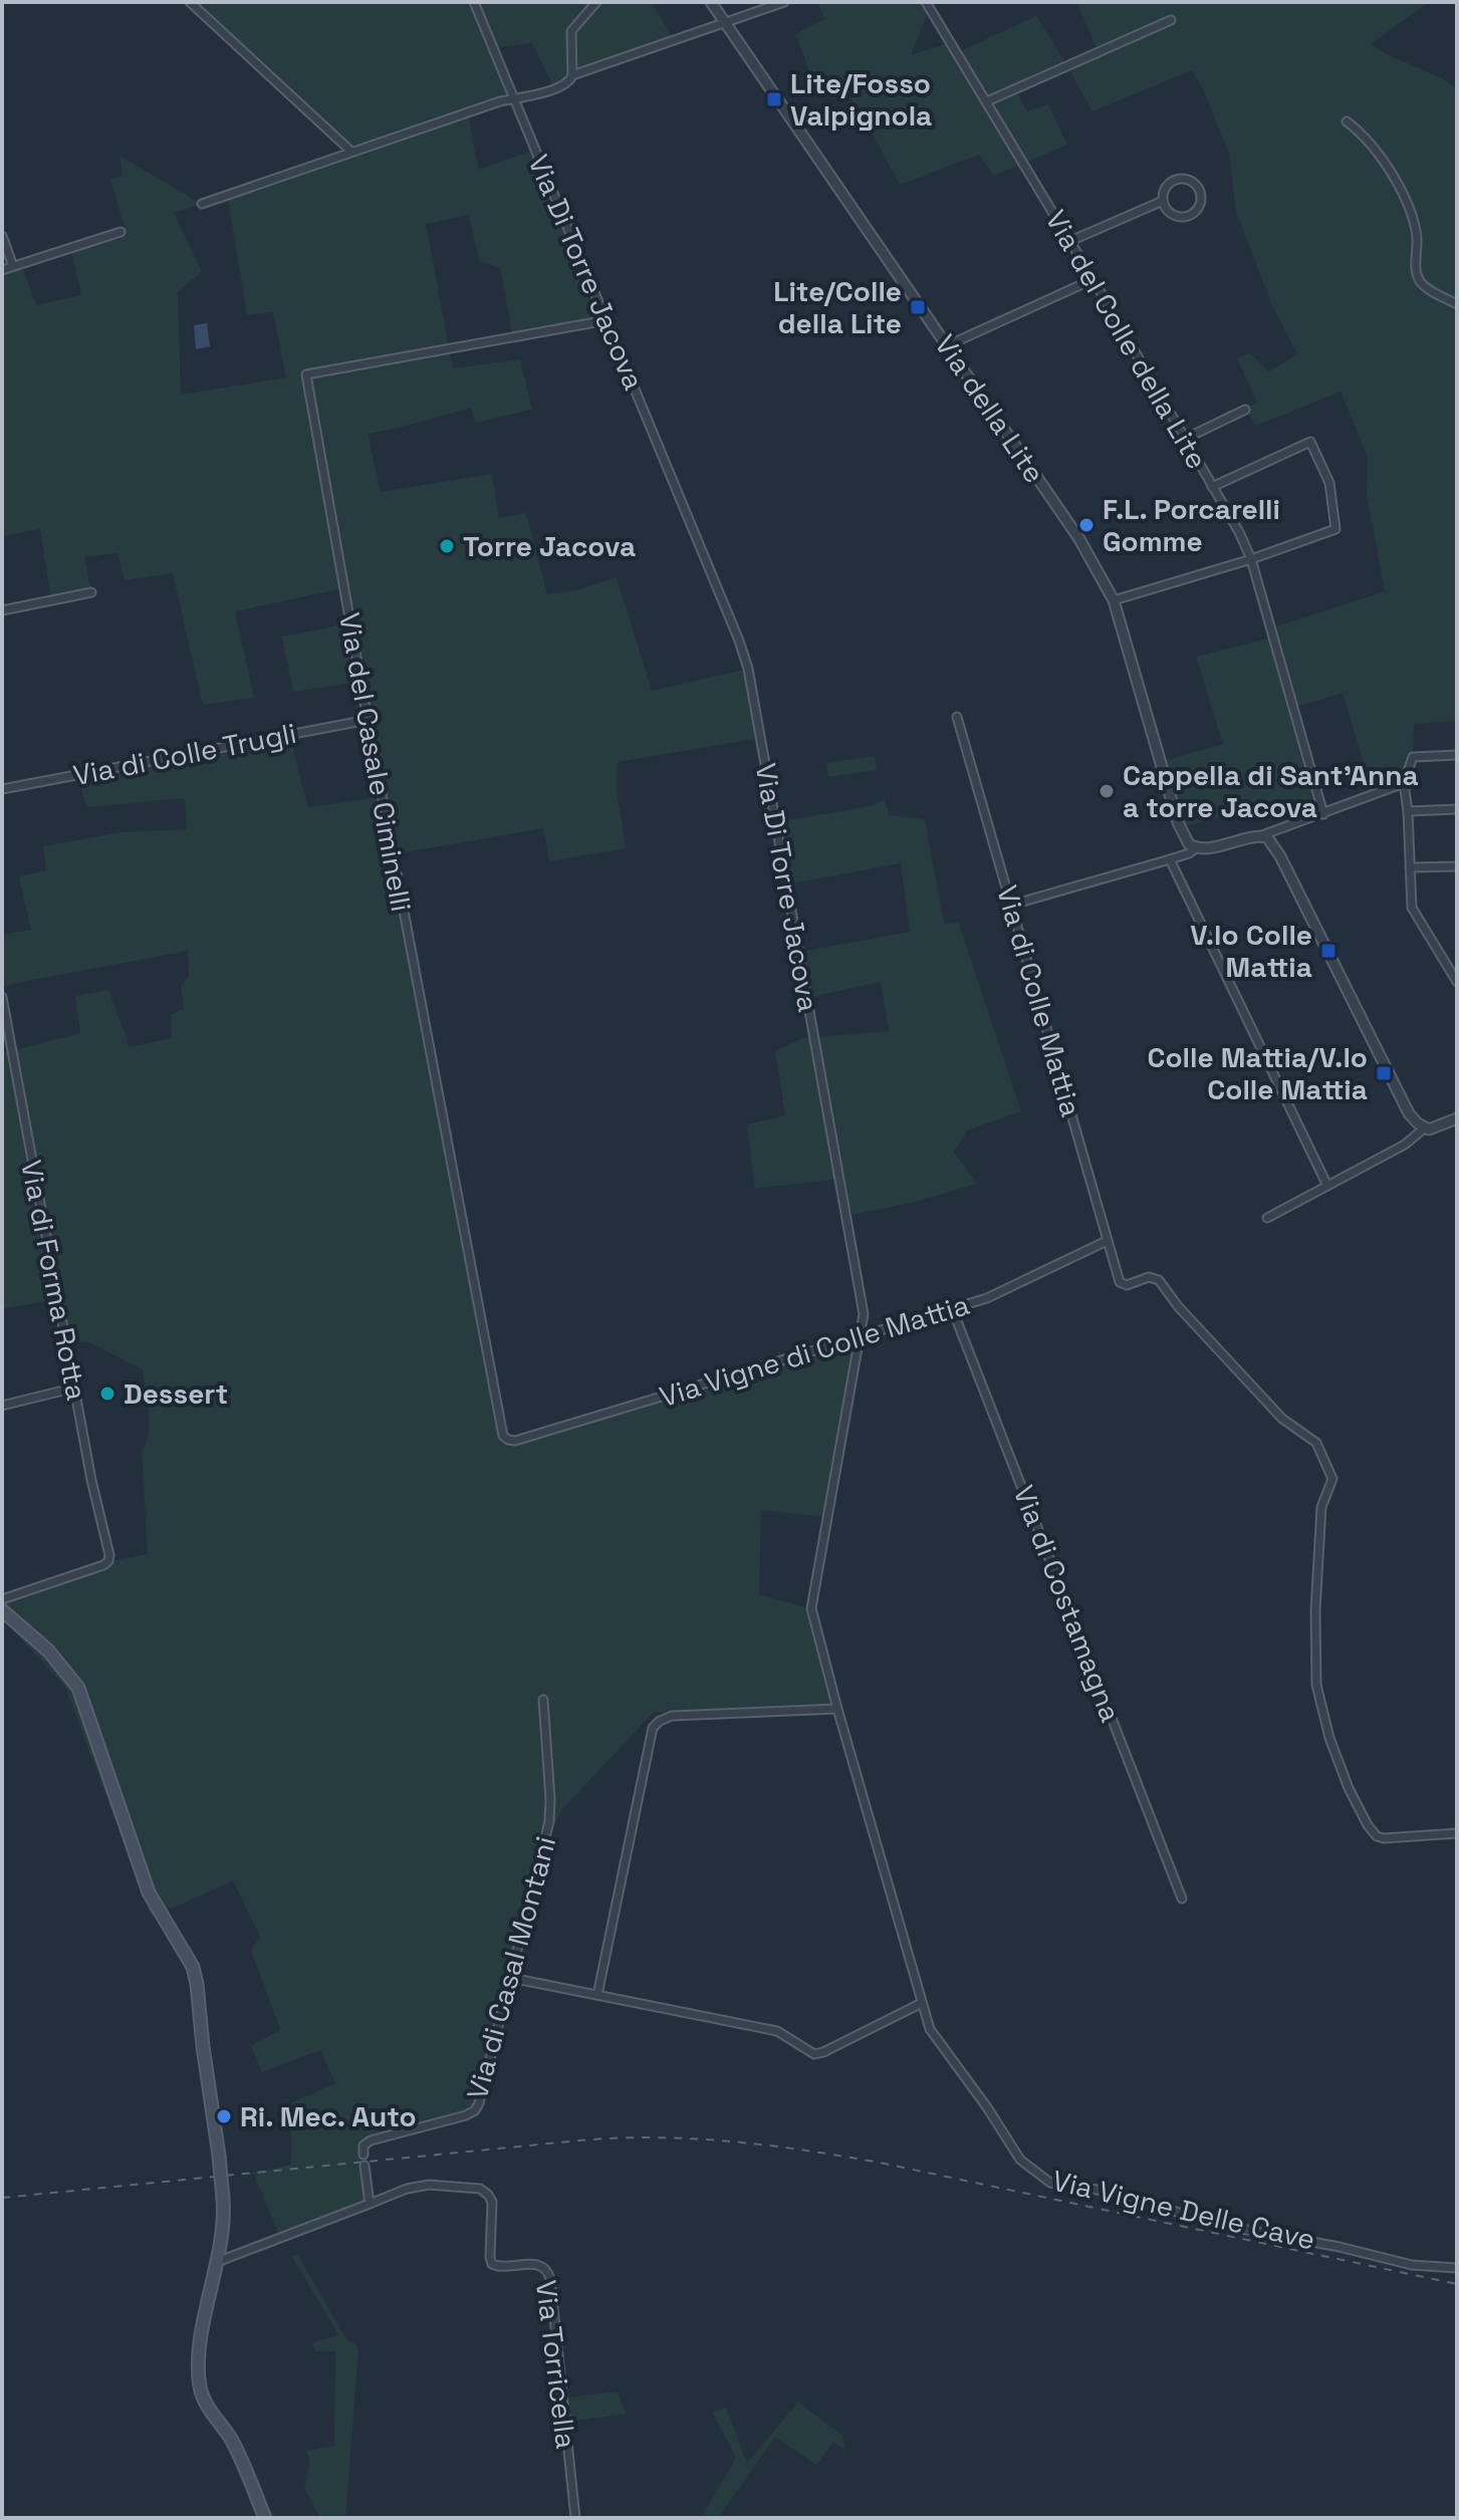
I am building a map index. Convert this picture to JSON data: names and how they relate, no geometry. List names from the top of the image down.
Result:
{
  "streets": {
    "street": [
      "Via Di Torre Jacova",
      "Via del Colle della Lite",
      "Via della Lite",
      "Via di Colle Trugli",
      "Via del Casale Ciminelli",
      "Via di Colle Mattia",
      "Via di Forma Rotta",
      "Via Vigne di Colle Mattia",
      "Via di Costamagna",
      "Via di Casal Montani",
      "Via Vigne Delle Cave",
      "Via Torricella"
    ]
  },
  "crossings": [
    ["Via Di Torre Jacova", "Via del Casale Ciminelli"],
    ["Via Di Torre Jacova", "Via Vigne di Colle Mattia"],
    ["Via Di Torre Jacova", "Via Vigne Delle Cave"],
    ["Via di Colle Trugli", "Via del Casale Ciminelli"],
    ["Via del Casale Ciminelli", "Via Vigne di Colle Mattia"],
    ["Via di Colle Mattia", "Via Vigne di Colle Mattia"],
    ["Via Vigne di Colle Mattia", "Via di Costamagna"]
  ],
  "places": {
    "transit": [
      "Lite/Fosso Valpignola",
      "Lite/Colle della Lite",
      "V.lo Colle Mattia",
      "Colle Mattia/V.lo Colle Mattia"
    ],
    "other": [
      "F.L. Porcarelli Gomme",
      "Torre Jacova",
      "Cappella di Sant'Anna a torre Jacova",
      "Dessert",
      "Ri. Mec. Auto"
    ]
  }
}
